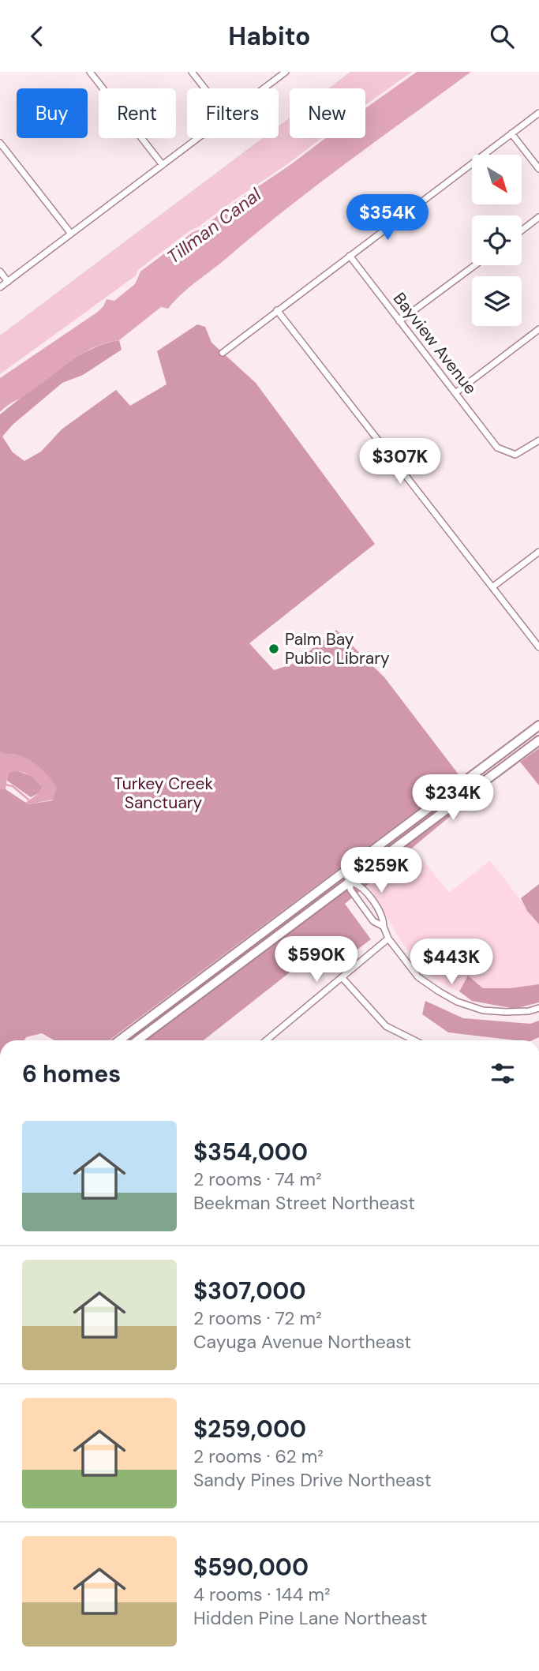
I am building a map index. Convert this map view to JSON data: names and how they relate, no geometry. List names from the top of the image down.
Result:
{
  "streets": {
    "street": ["Bayview Avenue"]
  },
  "water": ["Tillman Canal"],
  "parks": ["Turkey Creek Sanctuary"],
  "places": ["Palm Bay Public Library"],
  "north": "bottom right",
  "page": {
    "header": "Habito",
    "chip": [
      "Buy",
      "Rent",
      "Filters",
      "New"
    ],
    "price": [
      "$354K",
      "$307K",
      "$234K",
      "$259K",
      "$590K",
      "$443K"
    ],
    "heading": "6 homes",
    "list": [
      {
        "name": "$354,000",
        "note": "2 rooms · 74 m² · Beekman Street Northeast"
      },
      {
        "name": "$307,000",
        "note": "2 rooms · 72 m² · Cayuga Avenue Northeast"
      },
      {
        "name": "$259,000",
        "note": "2 rooms · 62 m² · Sandy Pines Drive Northeast"
      },
      {
        "name": "$590,000",
        "note": "4 rooms · 144 m² · Hidden Pine Lane Northeast"
      }
    ]
  }
}
